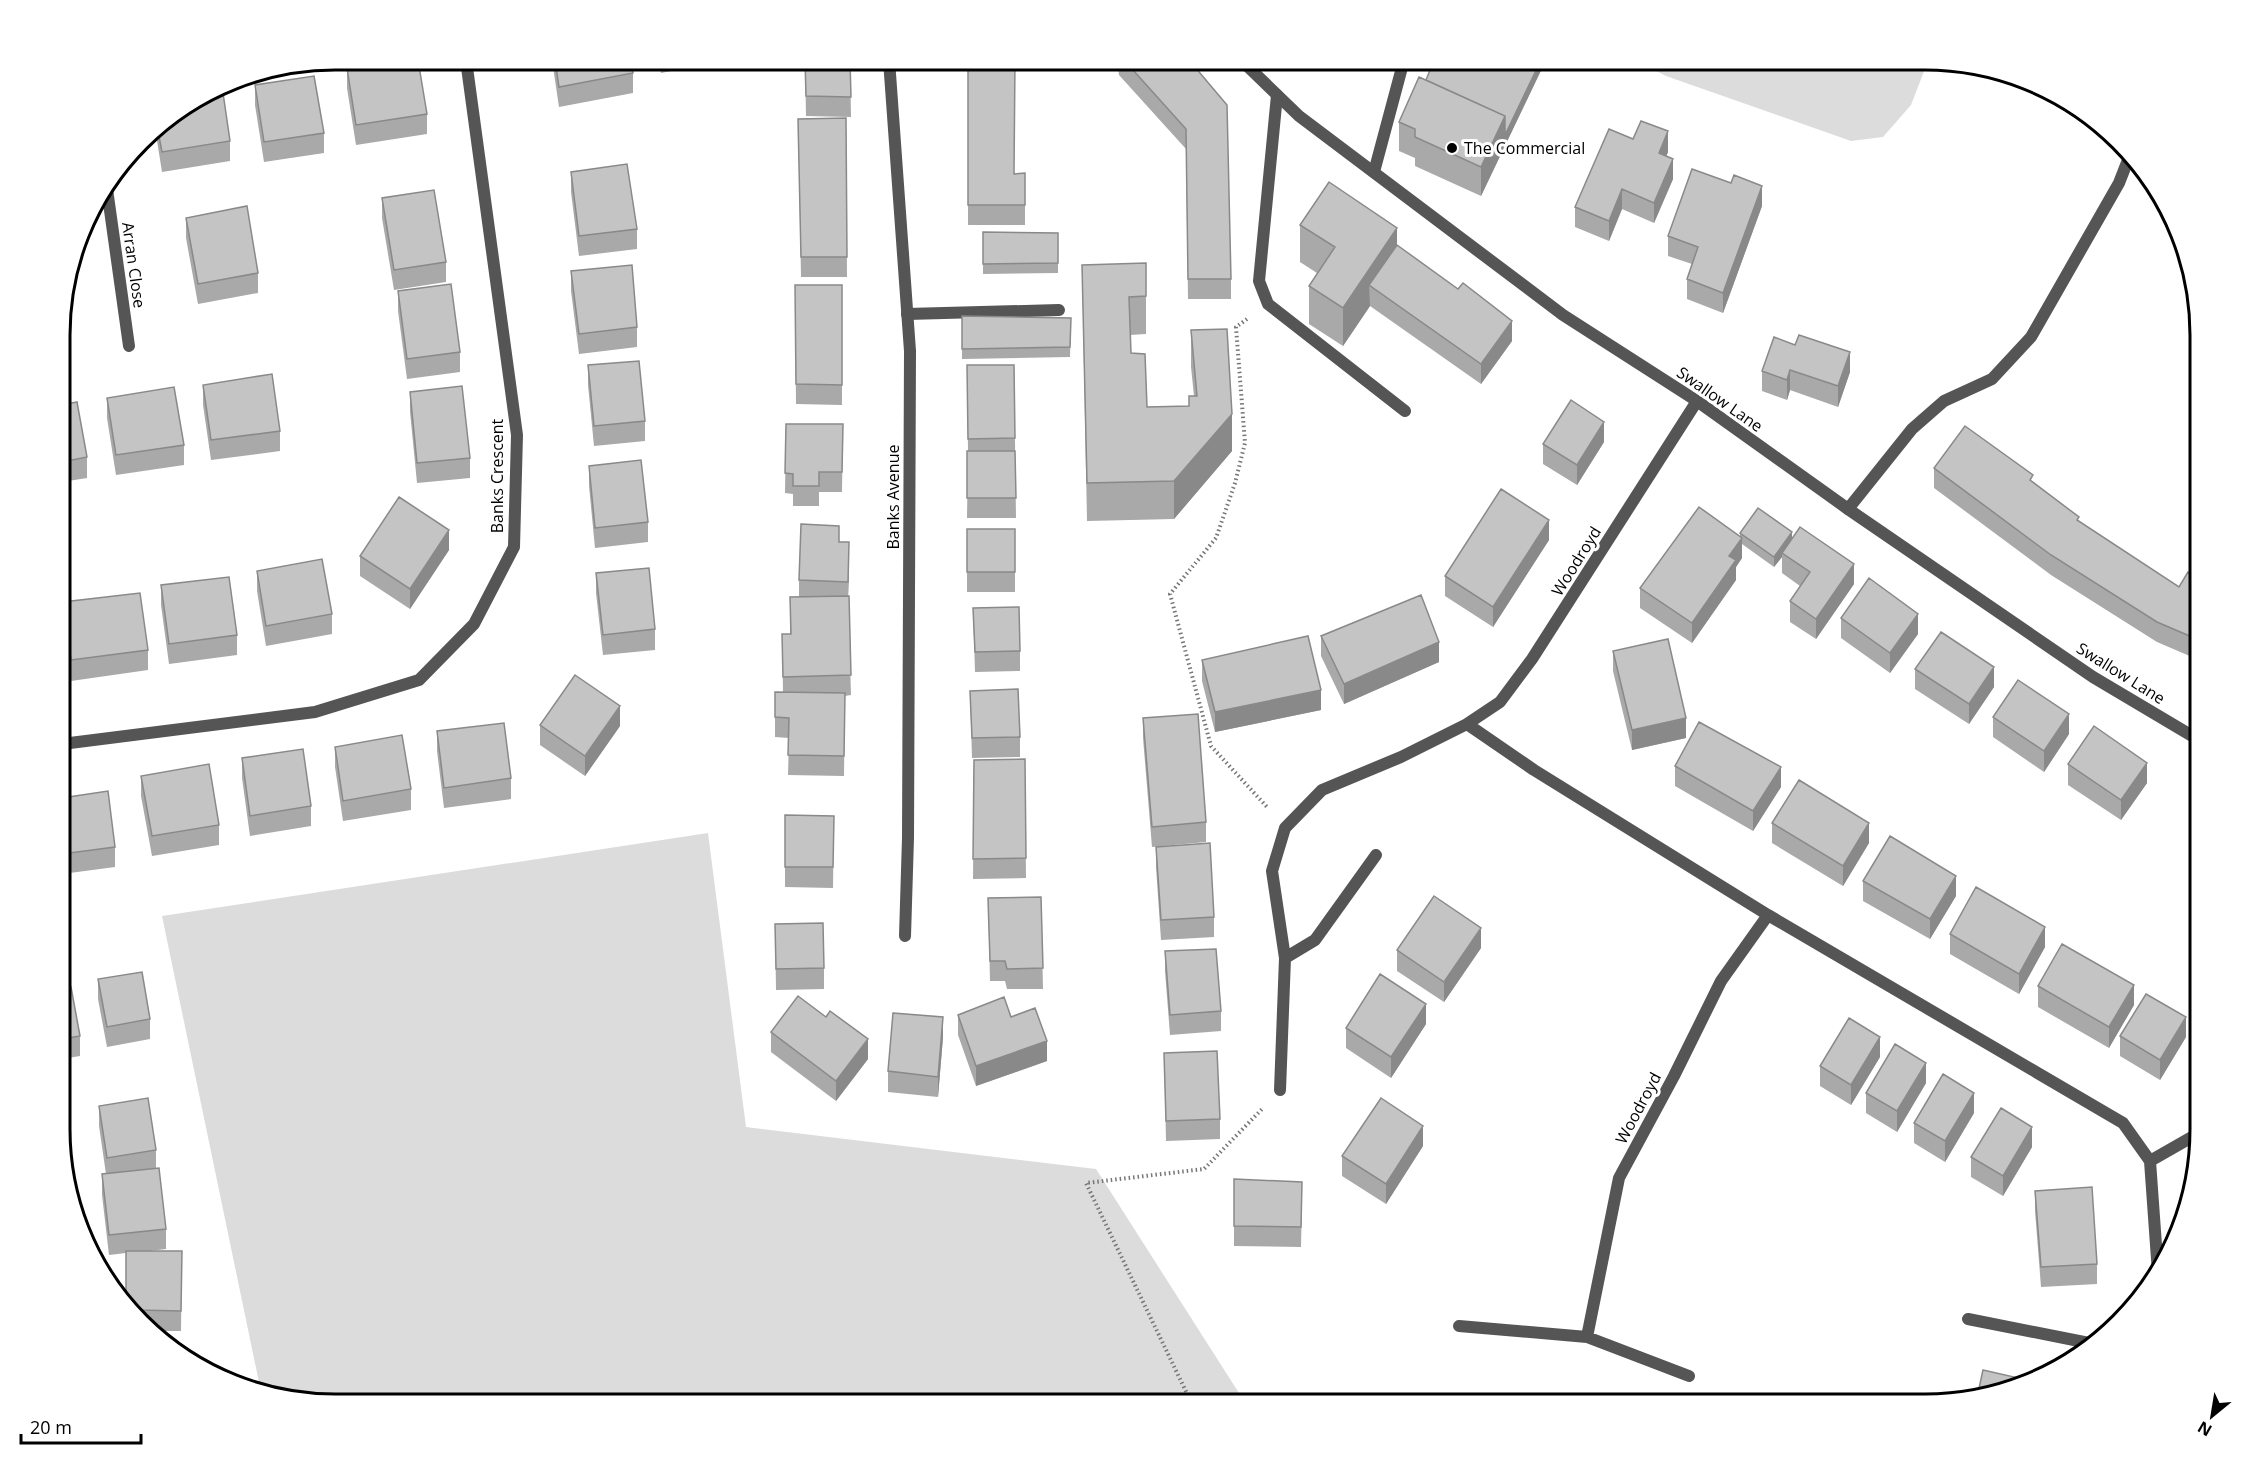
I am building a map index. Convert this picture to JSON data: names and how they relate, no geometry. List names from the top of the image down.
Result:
{
  "streets": {
    "street": [
      "Arran Close",
      "Swallow Lane",
      "Banks Crescent",
      "Banks Avenue",
      "Woodroyd"
    ]
  },
  "crossings": [
    ["Swallow Lane", "Woodroyd"]
  ],
  "places": ["The Commercial"],
  "scale_bar": "20 m",
  "north": "bottom left"
}
